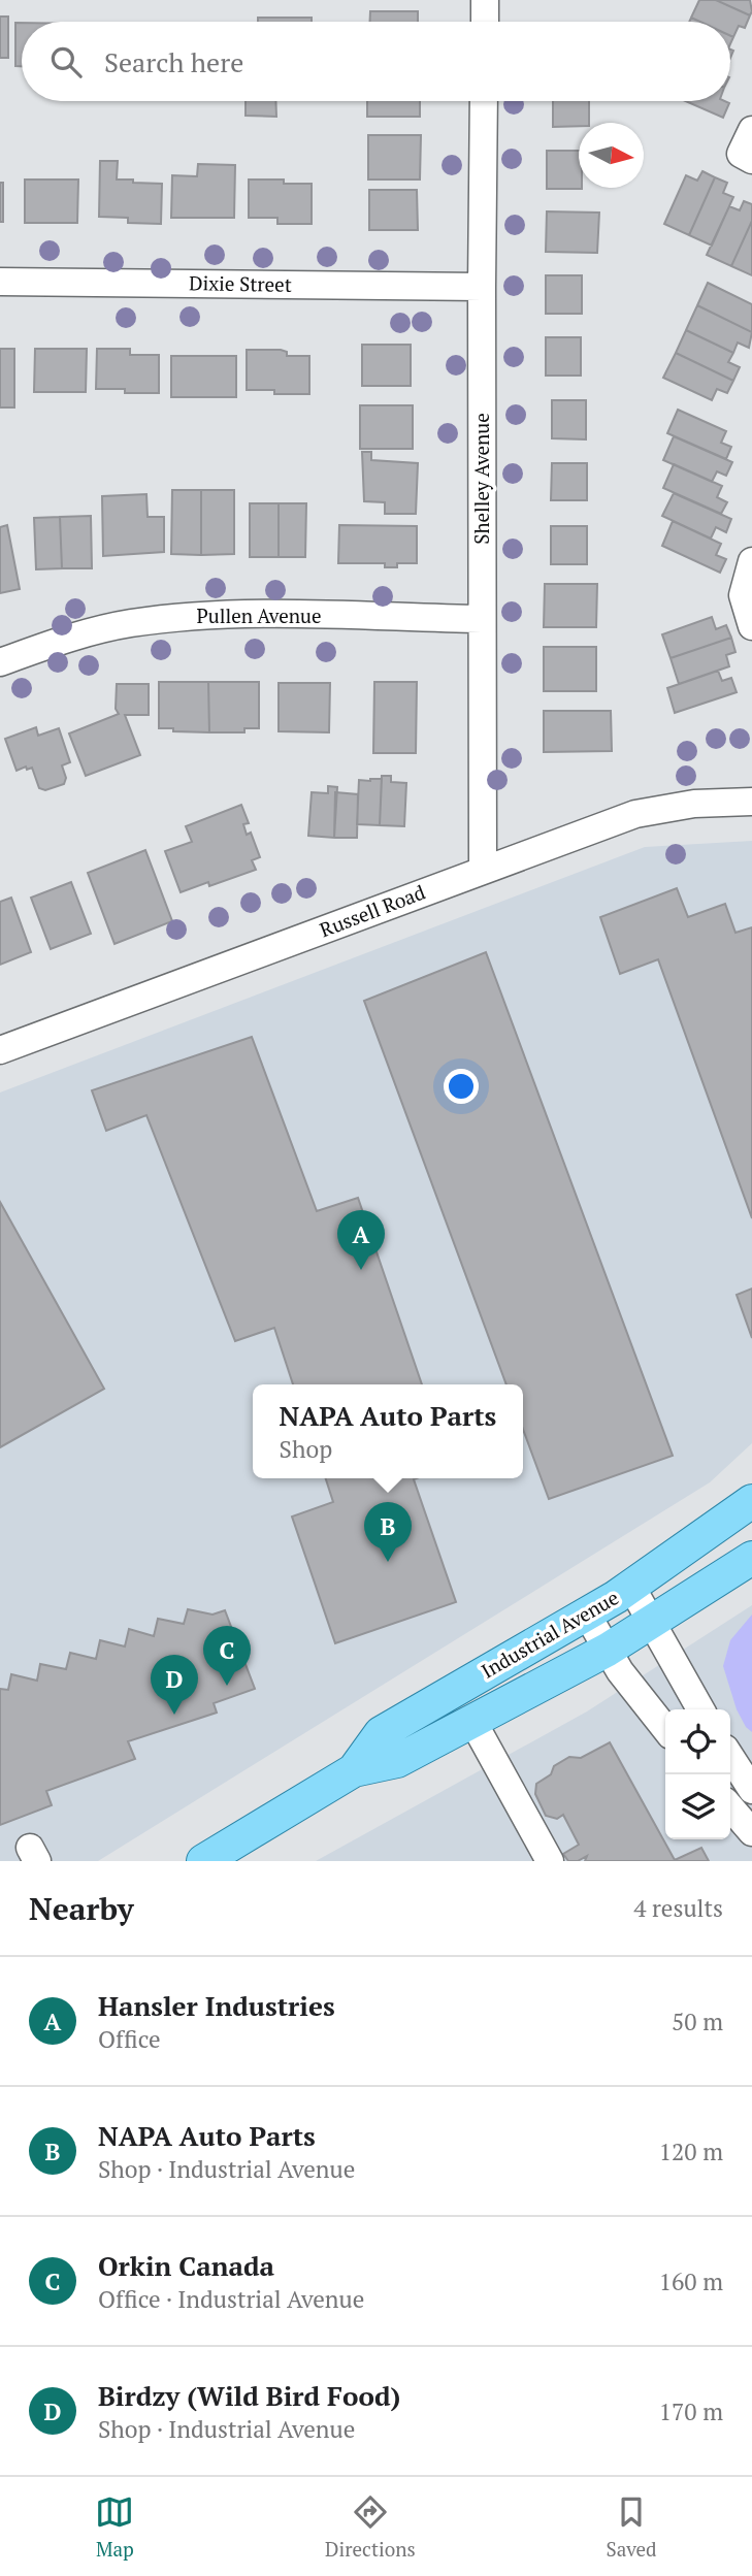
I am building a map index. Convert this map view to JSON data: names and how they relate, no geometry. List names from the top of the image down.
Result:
{
  "streets": {
    "main road": ["Industrial Avenue"],
    "street": [
      "Dixie Street",
      "Shelley Avenue",
      "Pullen Avenue",
      "Russell Road"
    ]
  },
  "crossings": [
    ["Dixie Street", "Shelley Avenue"],
    ["Shelley Avenue", "Pullen Avenue"],
    ["Shelley Avenue", "Russell Road"]
  ],
  "north": "right",
  "page": {
    "search": "Search here",
    "pins": [
      "A",
      "B",
      "C",
      "D"
    ],
    "popup": ["NAPA Auto Parts", "Shop"],
    "heading": ["Nearby", "4 results"],
    "list": [
      {
        "mark": "A",
        "name": "Hansler Industries",
        "note": "Office",
        "value": "50 m"
      },
      {
        "mark": "B",
        "name": "NAPA Auto Parts",
        "note": "Shop · Industrial Avenue",
        "value": "120 m"
      },
      {
        "mark": "C",
        "name": "Orkin Canada",
        "note": "Office · Industrial Avenue",
        "value": "160 m"
      },
      {
        "mark": "D",
        "name": "Birdzy (Wild Bird Food)",
        "note": "Shop · Industrial Avenue",
        "value": "170 m"
      }
    ],
    "nav": ["Map", "Directions", "Saved"]
  }
}
